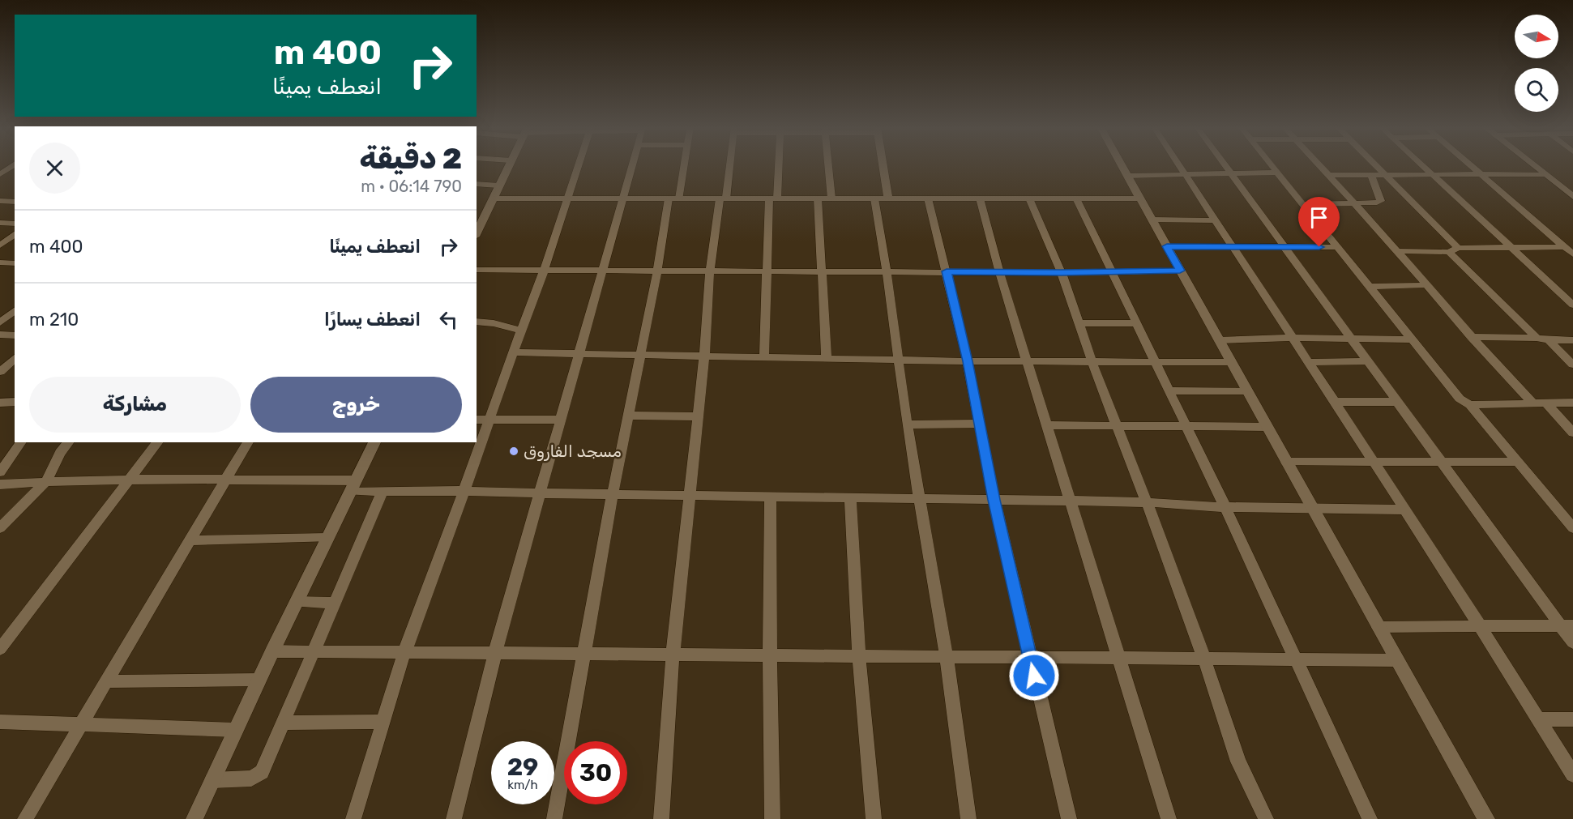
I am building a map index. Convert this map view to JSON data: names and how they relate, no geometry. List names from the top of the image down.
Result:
{
  "places": ["مسجد الفاروق"],
  "north": "right",
  "page": {
    "turn": ["400 m", "انعطف يمينًا"],
    "heading": ["2 دقيقة", "790 m · 06:14"],
    "list": [
      {
        "name": "انعطف يمينًا",
        "value": "400 m"
      },
      {
        "name": "انعطف يسارًا",
        "value": "210 m"
      }
    ],
    "buttons": ["خروج", "مشاركة"],
    "speed": "29 km/h",
    "limit": "30"
  }
}
